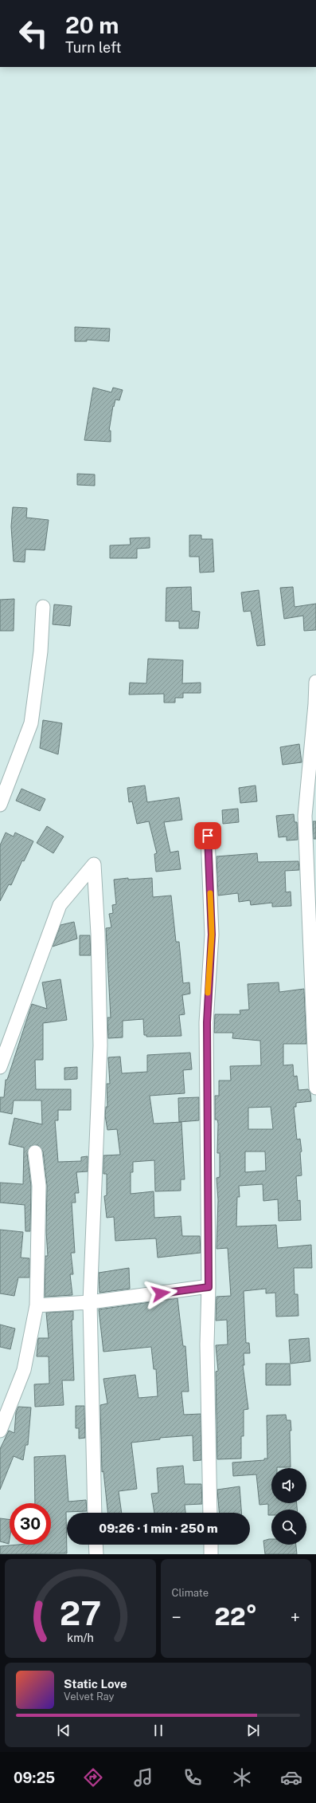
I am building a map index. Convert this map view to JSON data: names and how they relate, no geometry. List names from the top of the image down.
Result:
{
  "page": {
    "turn": ["20 m", "Turn left"],
    "limit": "30",
    "trip": "09:26 · 1 min · 250 m",
    "tile": "Climate",
    "heat": ["−", "22°", "+"],
    "song": ["Static Love", "Velvet Ray"],
    "tabs": "09:25",
    "gauge": ["27", "km/h"]
  }
}
